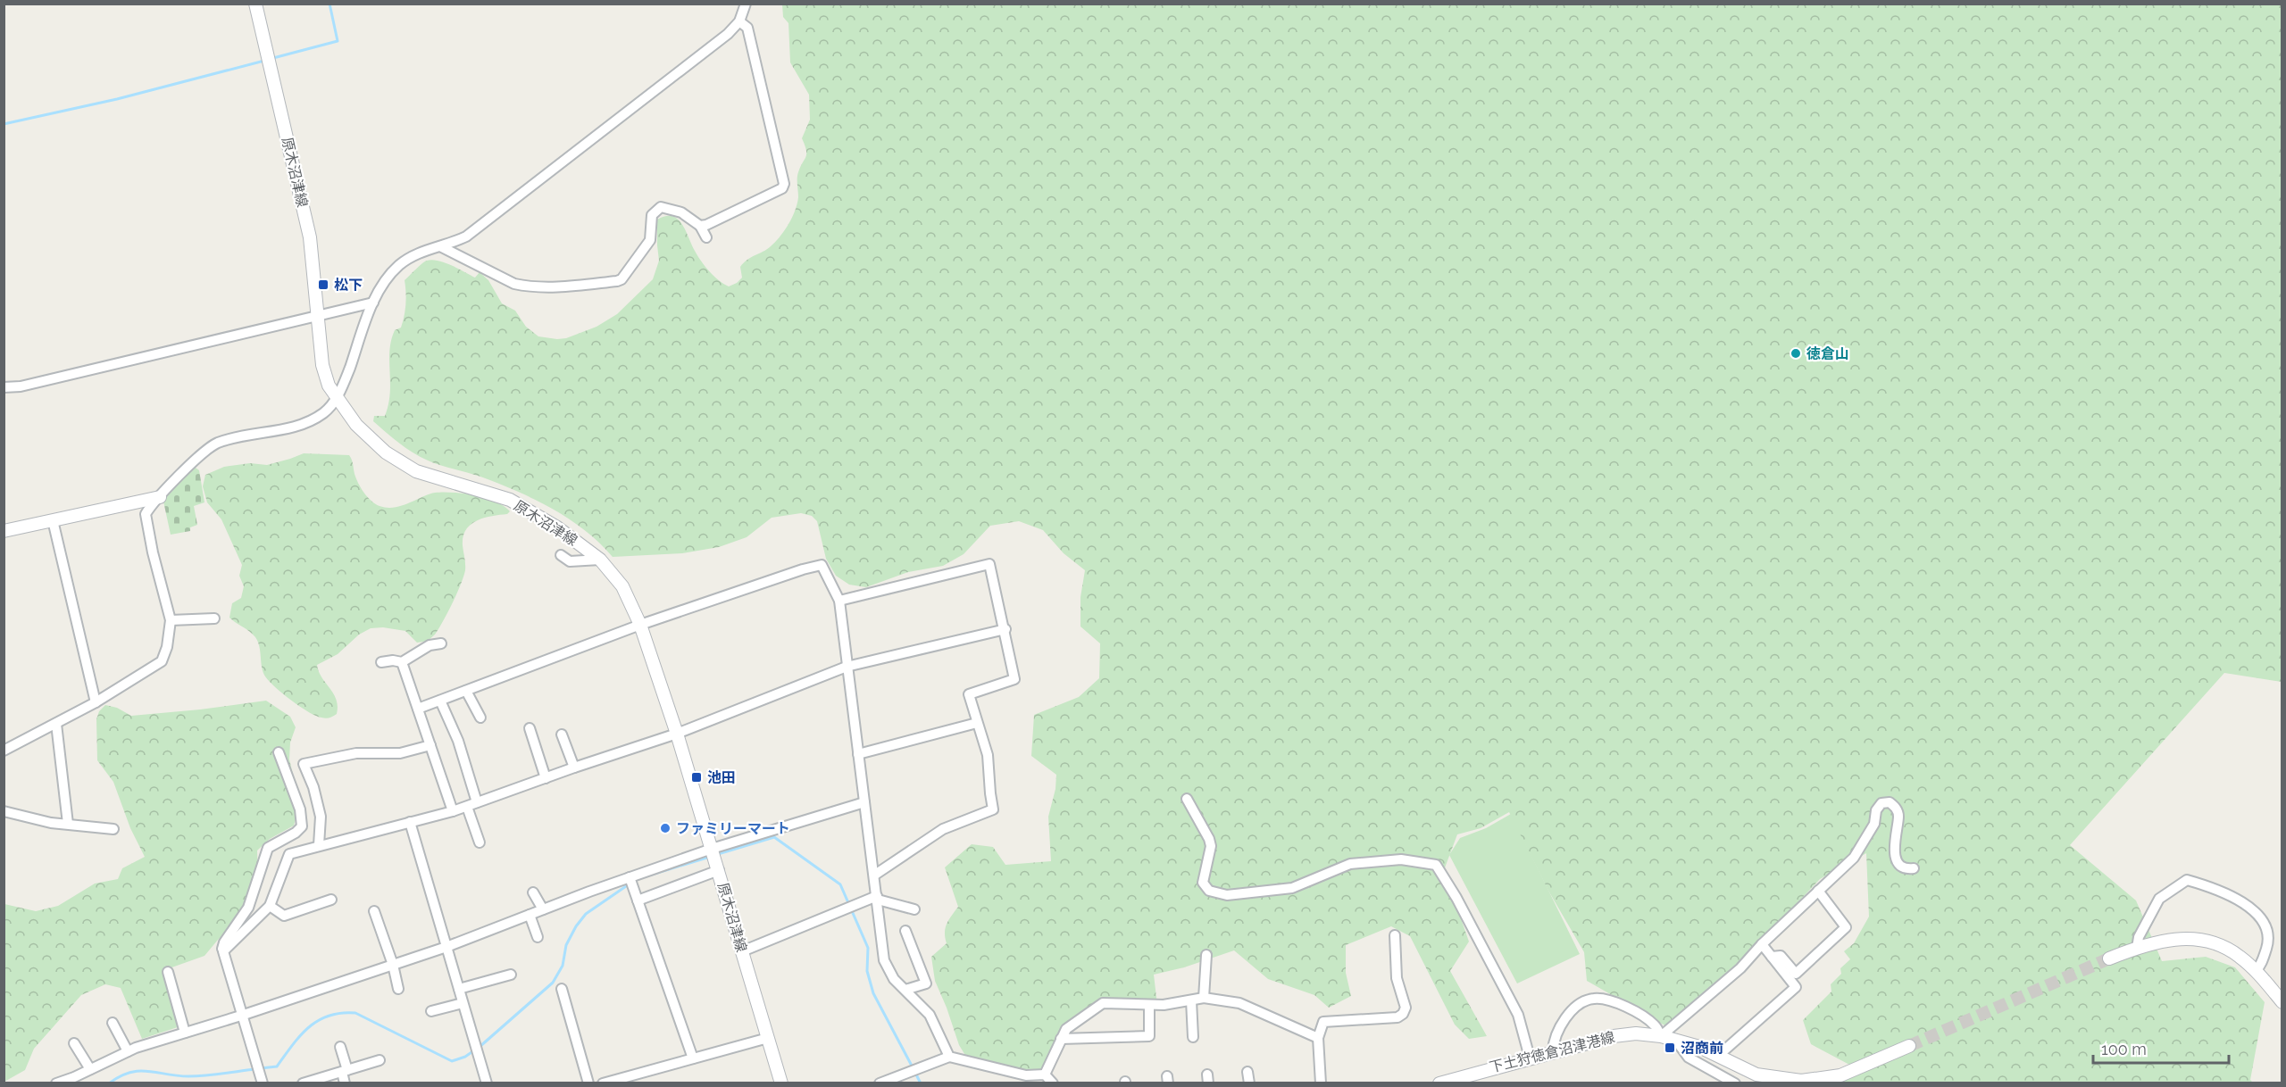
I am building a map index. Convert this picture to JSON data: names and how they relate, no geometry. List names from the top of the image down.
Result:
{
  "streets": {
    "main road": ["原木沼津線", "下土狩徳倉沼津港線"]
  },
  "places": {
    "transit": ["松下", "池田", "沼商前"],
    "other": ["徳倉山", "ファミリーマート"]
  },
  "scale_bar": "100 m"
}
